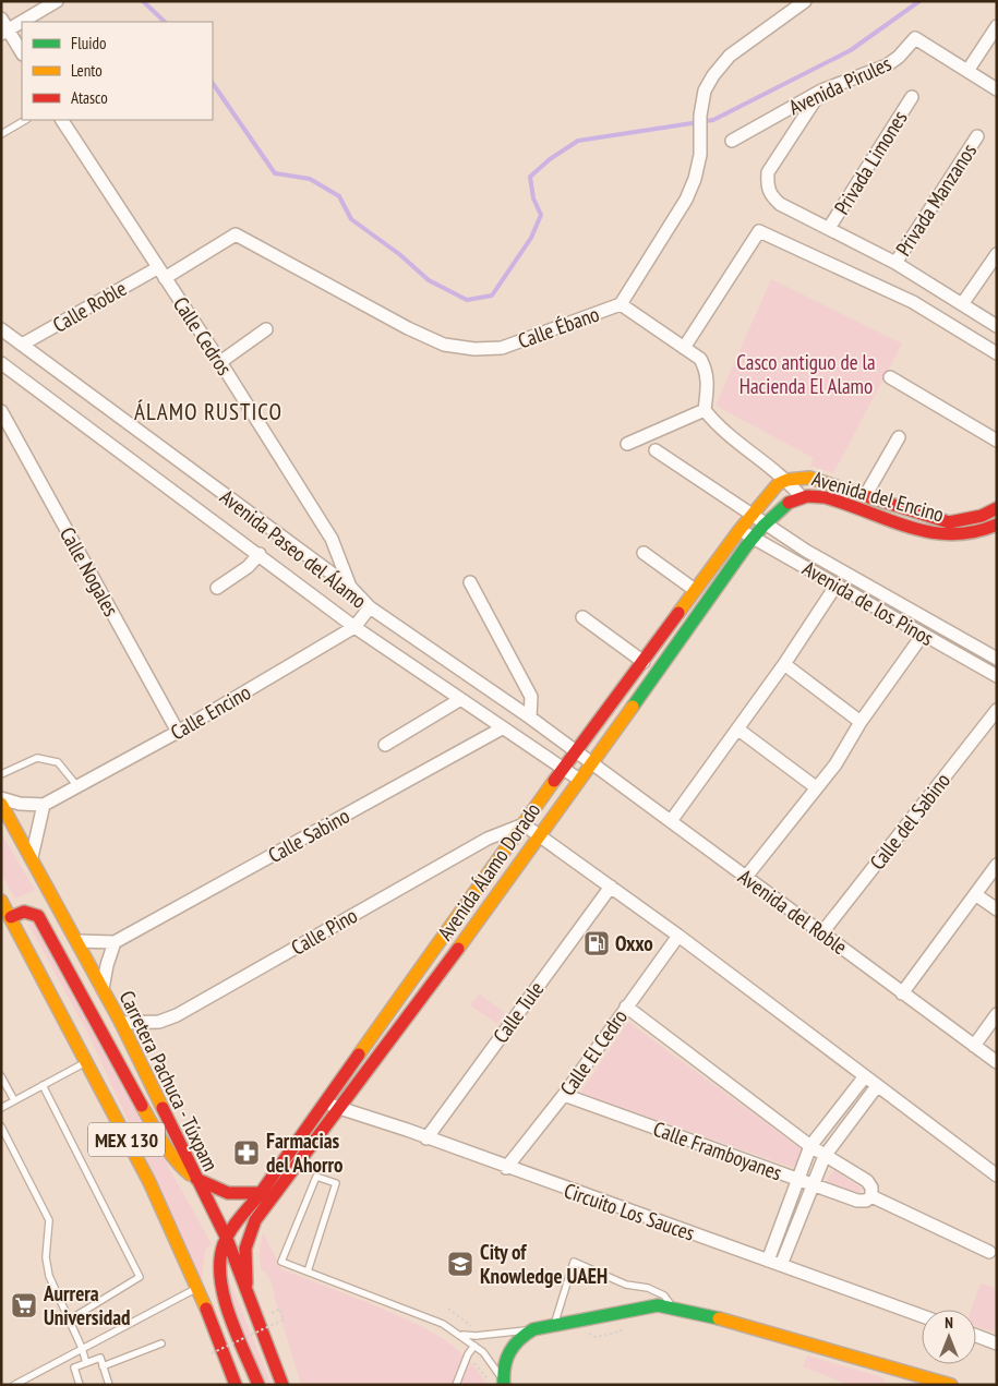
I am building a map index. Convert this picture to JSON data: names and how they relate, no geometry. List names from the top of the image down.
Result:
{
  "streets": {
    "street": [
      "Avenida Pirules",
      "Privada Limones",
      "Privada Manzanos",
      "Calle Roble",
      "Calle Ébano",
      "Calle Cedros",
      "Avenida del Encino",
      "Avenida Paseo del Álamo",
      "Calle Nogales",
      "Avenida de los Pinos",
      "Calle Encino",
      "Calle del Sabino",
      "Calle Sabino",
      "Avenida Álamo Dorado",
      "Avenida del Roble",
      "Calle Pino",
      "Calle Tule",
      "Calle El Cedro",
      "Carretera Pachuca - Túxpam",
      "MEX 130",
      "Calle Framboyanes",
      "Circuito Los Sauces"
    ]
  },
  "crossings": [
    ["Calle Roble", "Calle Ébano"],
    ["Calle Roble", "Calle Cedros"],
    ["Calle Roble", "Avenida Paseo del Álamo"],
    ["Calle Ébano", "Calle Cedros"],
    ["Calle Cedros", "Avenida Paseo del Álamo"],
    ["Avenida del Encino", "Avenida Álamo Dorado"],
    ["Avenida Paseo del Álamo", "Calle Encino"],
    ["Avenida Paseo del Álamo", "Calle Sabino"],
    ["Avenida Paseo del Álamo", "Avenida Álamo Dorado"],
    ["Avenida Paseo del Álamo", "Avenida del Roble"],
    ["Calle Nogales", "Calle Encino"],
    ["Avenida de los Pinos", "Avenida Álamo Dorado"],
    ["Calle del Sabino", "Avenida del Roble"],
    ["Avenida Álamo Dorado", "Avenida del Roble"],
    ["Avenida Álamo Dorado", "Calle Pino"],
    ["Avenida Álamo Dorado", "Carretera Pachuca - Túxpam"],
    ["Avenida Álamo Dorado", "Circuito Los Sauces"],
    ["Calle Pino", "Carretera Pachuca - Túxpam"],
    ["Calle Tule", "Circuito Los Sauces"],
    ["Calle El Cedro", "Calle Framboyanes"],
    ["Calle El Cedro", "Circuito Los Sauces"]
  ],
  "districts": ["ÁLAMO RUSTICO"],
  "parks": ["Casco antiguo de la Hacienda El Alamo"],
  "places": {
    "fuel station": ["Oxxo"],
    "pharmacy": ["Farmacias del Ahorro"],
    "school or university": ["City of Knowledge UAEH"],
    "supermarket": ["Aurrera Universidad"]
  },
  "legend": ["Fluido", "Lento", "Atasco"],
  "north": "top"
}
